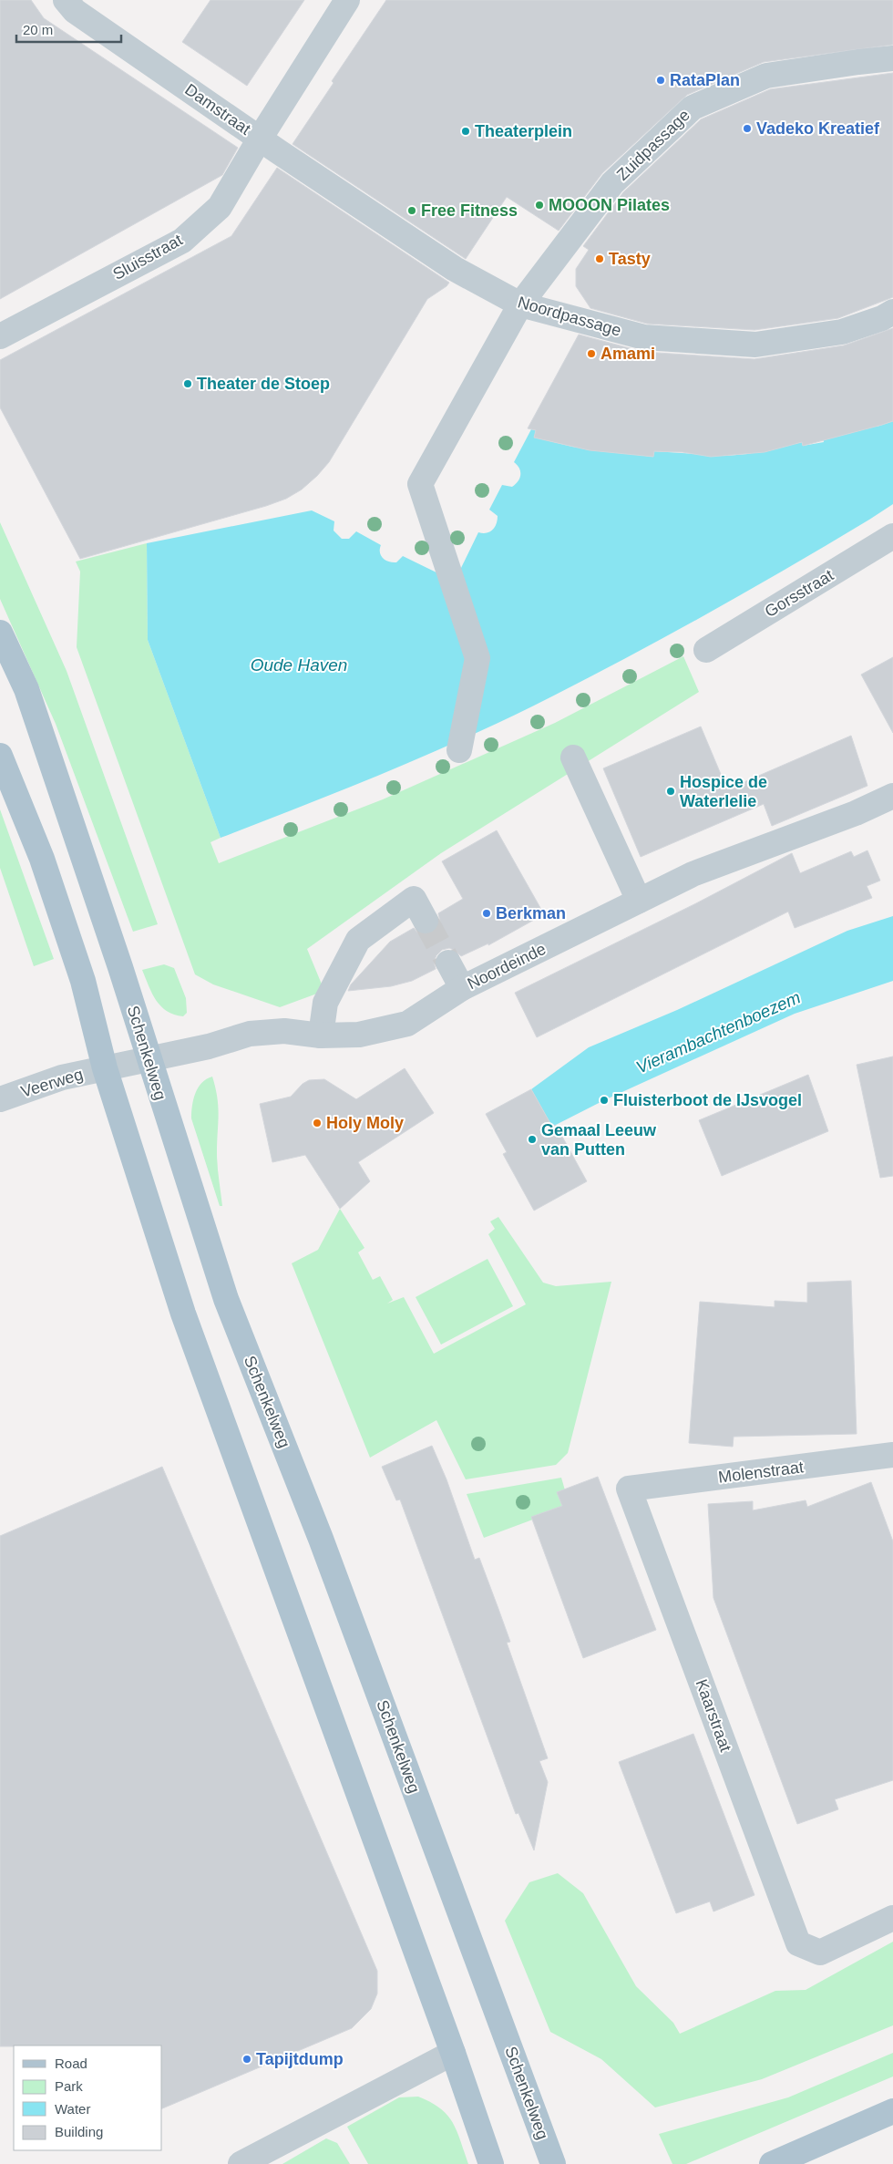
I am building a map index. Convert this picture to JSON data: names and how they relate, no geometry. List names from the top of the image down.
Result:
{
  "streets": {
    "main road": ["Schenkelweg"],
    "street": [
      "Damstraat",
      "Zuidpassage",
      "Sluisstraat",
      "Noordpassage",
      "Gorsstraat",
      "Noordeinde",
      "Veerweg",
      "Molenstraat",
      "Kaarstraat"
    ]
  },
  "crossings": [
    ["Damstraat", "Sluisstraat"],
    ["Damstraat", "Noordpassage"],
    ["Zuidpassage", "Noordpassage"],
    ["Sluisstraat", "Noordpassage"],
    ["Noordeinde", "Schenkelweg"],
    ["Noordeinde", "Veerweg"],
    ["Molenstraat", "Kaarstraat"]
  ],
  "water": ["Oude Haven", "Vierambachtenboezem"],
  "places": [
    "RataPlan",
    "Vadeko Kreatief",
    "Theaterplein",
    "MOOON Pilates",
    "Free Fitness",
    "Tasty",
    "Amami",
    "Theater de Stoep",
    "Hospice de Waterlelie",
    "Berkman",
    "Fluisterboot de IJsvogel",
    "Holy Moly",
    "Gemaal Leeuw van Putten",
    "Tapijtdump"
  ],
  "legend": [
    "Road",
    "Park",
    "Water",
    "Building"
  ],
  "scale_bar": "20 m"
}
